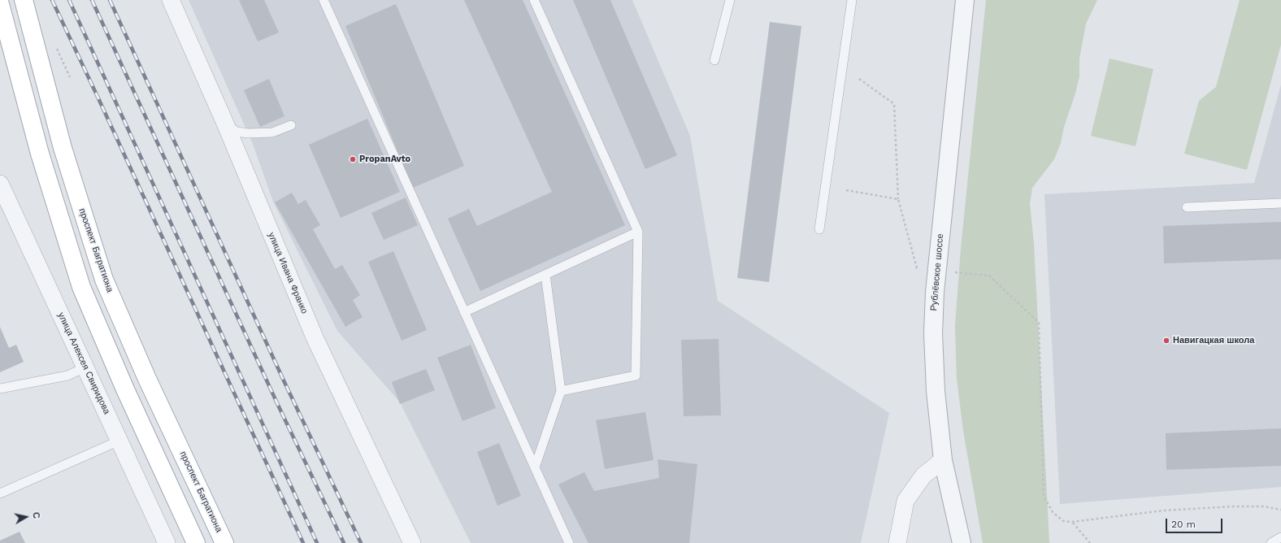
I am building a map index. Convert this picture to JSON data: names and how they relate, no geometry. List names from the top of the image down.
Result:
{
  "streets": {
    "main road": ["проспект Багратиона"],
    "street": ["Рублёвское шоссе", "улица Ивана Франко", "улица Алексея Свиридова"]
  },
  "places": ["PropanAvto", "Навигацкая школа"],
  "scale_bar": "20 m",
  "north": "right"
}
